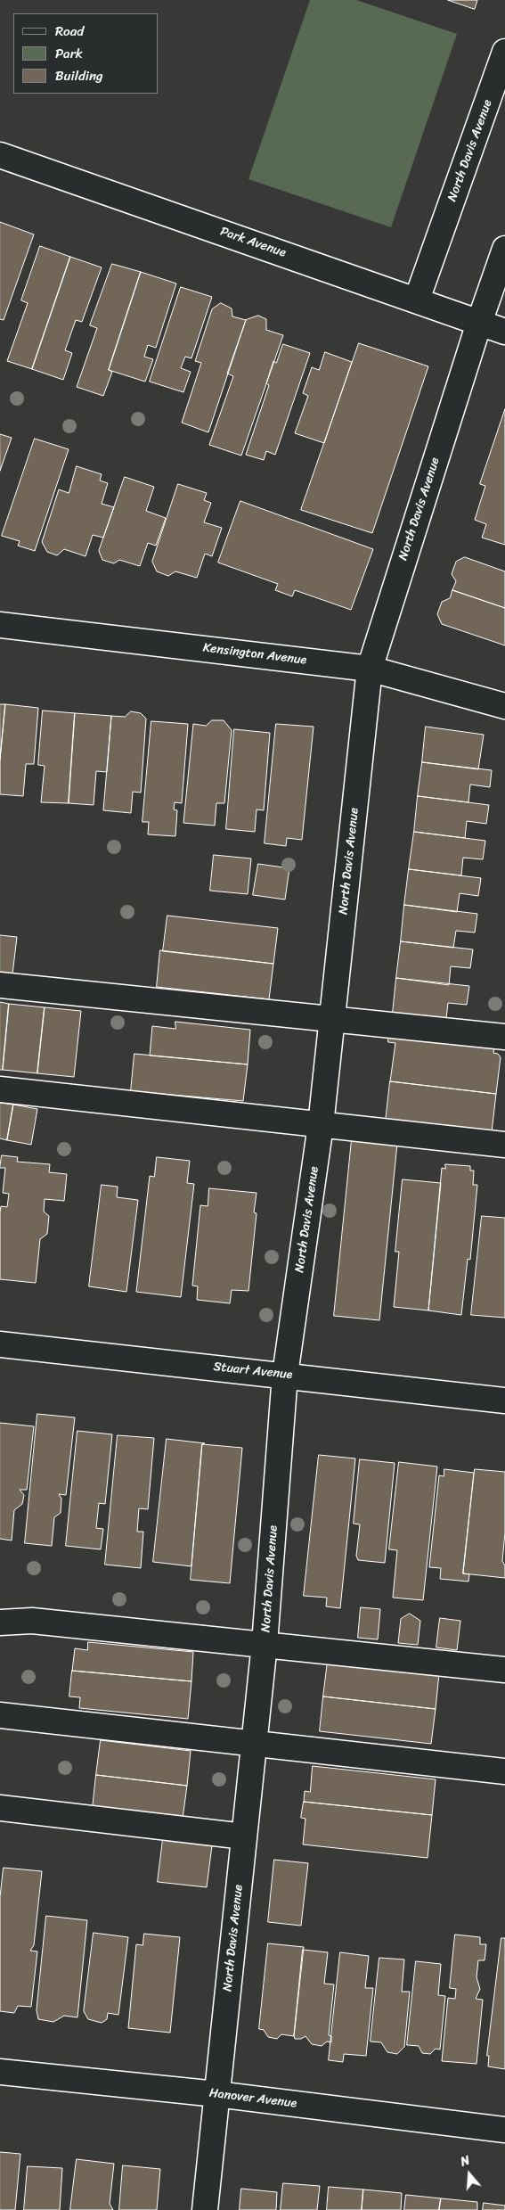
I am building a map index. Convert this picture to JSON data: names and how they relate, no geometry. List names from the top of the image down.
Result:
{
  "streets": {
    "street": [
      "North Davis Avenue",
      "Park Avenue",
      "Kensington Avenue",
      "Stuart Avenue",
      "Hanover Avenue"
    ]
  },
  "crossings": [
    ["North Davis Avenue", "Park Avenue"],
    ["North Davis Avenue", "Kensington Avenue"],
    ["North Davis Avenue", "Stuart Avenue"],
    ["North Davis Avenue", "Hanover Avenue"]
  ],
  "legend": ["Road", "Park", "Building"],
  "north": "top"
}
